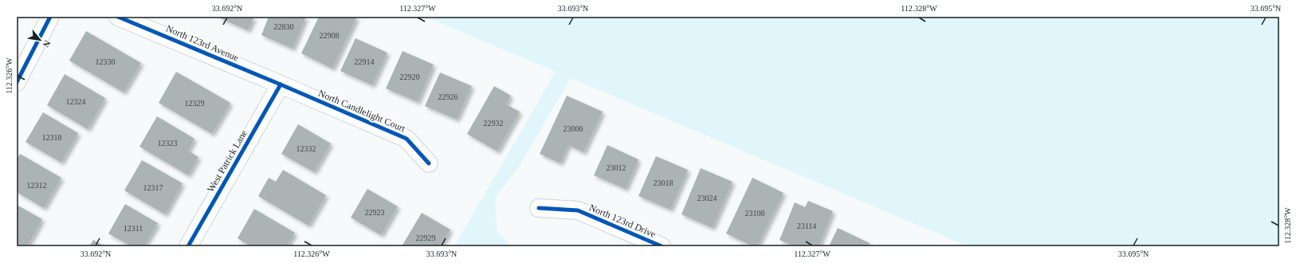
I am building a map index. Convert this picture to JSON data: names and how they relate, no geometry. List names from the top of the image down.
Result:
{
  "streets": {
    "street": [
      "North 123rd Avenue",
      "North Candlelight Court",
      "West Patrick Lane",
      "North 123rd Drive"
    ]
  },
  "crossings": [
    ["North 123rd Avenue", "North Candlelight Court"],
    ["North 123rd Avenue", "West Patrick Lane"],
    ["North Candlelight Court", "West Patrick Lane"]
  ],
  "house_numbers": [
    "22830",
    "22908",
    "12330",
    "22914",
    "22920",
    "22926",
    "12324",
    "12329",
    "22932",
    "23006",
    "12318",
    "12323",
    "12332",
    "23012",
    "23018",
    "12312",
    "12317",
    "23024",
    "22923",
    "23108",
    "23114",
    "12311",
    "22929"
  ],
  "north": "bottom right",
  "coordinates": [
    "33.692°N",
    "112.327°W",
    "33.693°N",
    "112.328°W",
    "33.695°N",
    "112.326°W"
  ]
}
